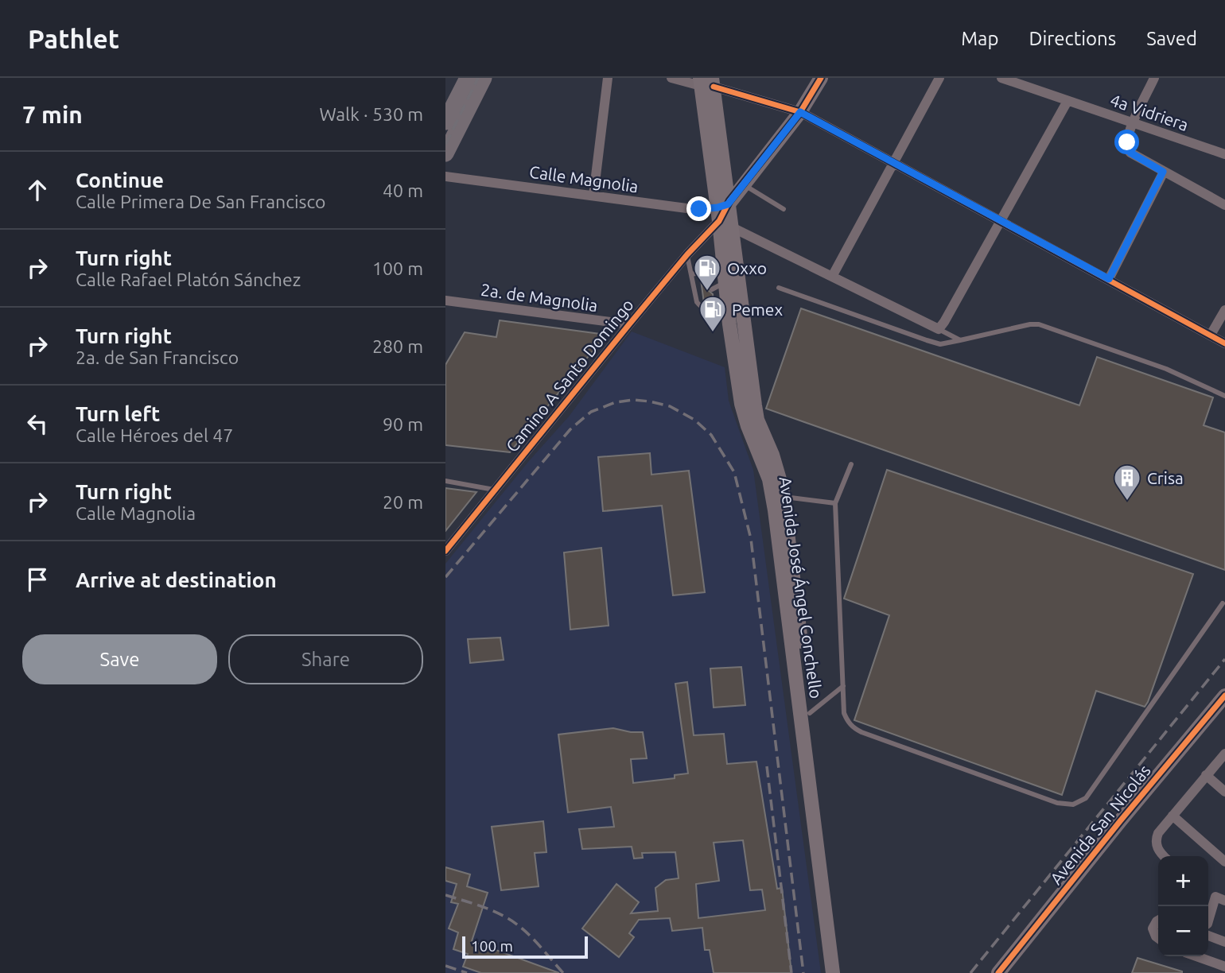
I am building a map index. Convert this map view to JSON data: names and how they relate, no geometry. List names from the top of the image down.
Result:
{
  "streets": {
    "main road": ["Avenida José Ángel Conchello", "Avenida San Nicolás"],
    "street": [
      "4a Vidriera",
      "Calle Magnolia",
      "2a. de Magnolia",
      "Camino A Santo Domingo"
    ]
  },
  "crossings": [
    ["Calle Magnolia", "Camino A Santo Domingo"],
    ["Calle Magnolia", "Avenida José Ángel Conchello"],
    ["2a. de Magnolia", "Camino A Santo Domingo"],
    ["Camino A Santo Domingo", "Avenida José Ángel Conchello"]
  ],
  "places": {
    "fuel station": ["Oxxo", "Pemex"],
    "building": ["Crisa"]
  },
  "scale_bar": "100 m",
  "page": {
    "header": "Pathlet",
    "nav": ["Map", "Directions", "Saved"],
    "heading": ["7 min", "Walk · 530 m"],
    "list": [
      ["Continue", "Calle Primera De San Francisco", "40 m"],
      ["Turn right", "Calle Rafael Platón Sánchez", "100 m"],
      ["Turn right", "2a. de San Francisco", "280 m"],
      ["Turn left", "Calle Héroes del 47", "90 m"],
      ["Turn right", "Calle Magnolia", "20 m"],
      "Arrive at destination"
    ],
    "buttons": ["Save", "Share"],
    "map_buttons": ["+", "−"],
    "scale": "100 m"
  }
}
